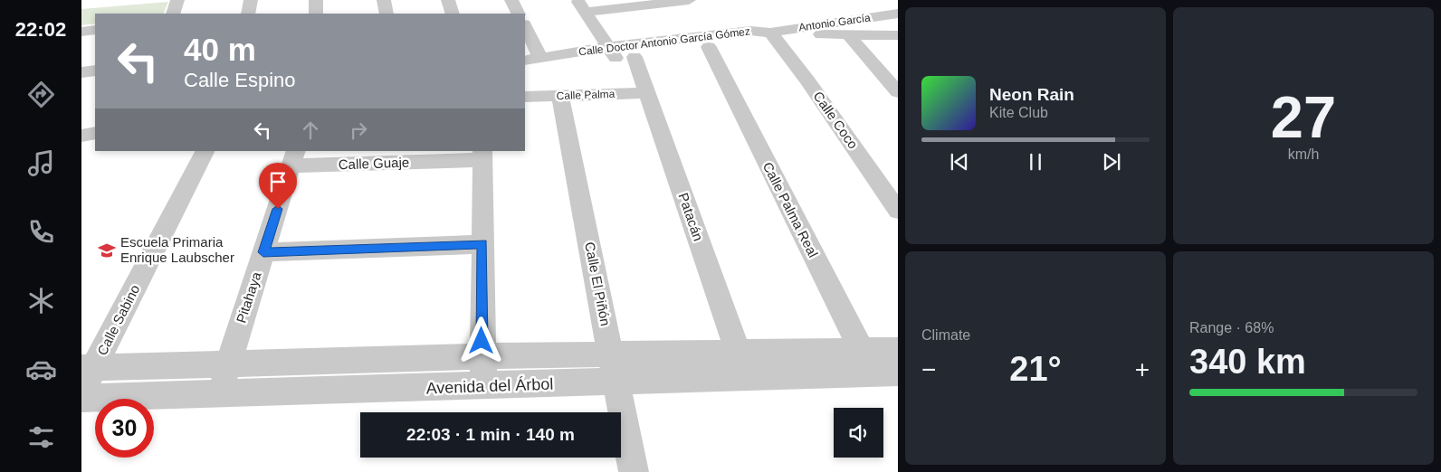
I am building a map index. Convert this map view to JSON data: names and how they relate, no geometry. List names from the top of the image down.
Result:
{
  "streets": {
    "street": [
      "Antonio García",
      "Calle Doctor Antonio García Gómez",
      "Calle Palma",
      "Calle Coco",
      "Calle Guaje",
      "Calle Palma Real",
      "Patacán",
      "Calle El Piñón",
      "Pitahaya",
      "Calle Sabino",
      "Avenida del Árbol"
    ]
  },
  "crossings": [
    ["Antonio García", "Calle Doctor Antonio García Gómez"],
    ["Antonio García", "Calle Coco"],
    ["Calle Doctor Antonio García Gómez", "Calle Coco"],
    ["Calle Doctor Antonio García Gómez", "Calle Palma Real"],
    ["Calle Doctor Antonio García Gómez", "Patacán"],
    ["Calle Palma", "Patacán"],
    ["Calle Palma", "Calle El Piñón"],
    ["Calle Guaje", "Pitahaya"],
    ["Calle Palma Real", "Avenida del Árbol"],
    ["Patacán", "Avenida del Árbol"],
    ["Calle El Piñón", "Avenida del Árbol"],
    ["Pitahaya", "Avenida del Árbol"],
    ["Calle Sabino", "Avenida del Árbol"]
  ],
  "places": {
    "school or university": ["Escuela Primaria Enrique Laubscher"]
  },
  "page": {
    "tabs": "22:02",
    "tile": [
      ["27", "km/h"],
      "Climate",
      ["Range · 68%", "340 km"]
    ],
    "turn": ["40 m", "Calle Espino"],
    "song": ["Neon Rain", "Kite Club"],
    "heat": ["−", "21°", "+"],
    "limit": "30",
    "trip": "22:03 · 1 min · 140 m"
  }
}
